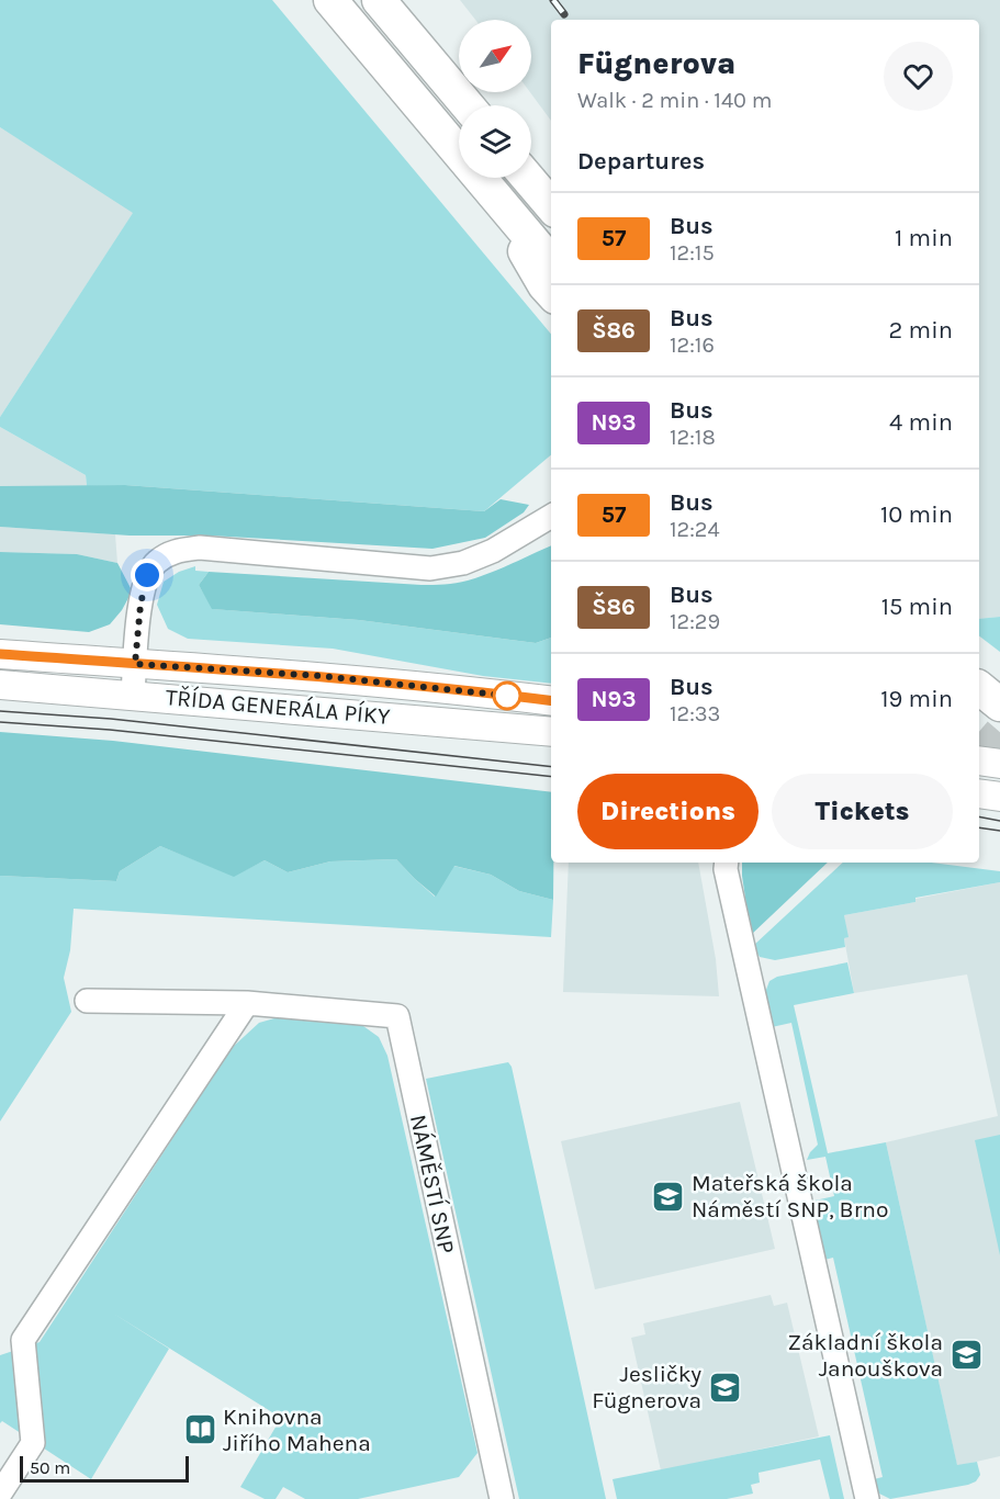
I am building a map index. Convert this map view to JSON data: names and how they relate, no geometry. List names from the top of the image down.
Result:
{
  "streets": {
    "main road": ["TŘÍDA GENERÁLA PÍKY"],
    "street": ["NÁMĚSTÍ SNP"]
  },
  "places": {
    "school or university": ["Mateřská škola Náměstí SNP, Brno", "Základní škola Janouškova", "Jesličky Fügnerova"],
    "library": ["Knihovna Jiřího Mahena"]
  },
  "lines": ["bus line 57"],
  "scale_bar": "50 m",
  "north": "top right",
  "page": {
    "heading": [
      ["Fügnerova", "Walk · 2 min · 140 m"],
      "Departures"
    ],
    "list": [
      {
        "mark": "57",
        "name": "Bus",
        "note": "12:15",
        "value": "1 min"
      },
      {
        "mark": "Š86",
        "name": "Bus",
        "note": "12:16",
        "value": "2 min"
      },
      {
        "mark": "N93",
        "name": "Bus",
        "note": "12:18",
        "value": "4 min"
      },
      {
        "mark": "57",
        "name": "Bus",
        "note": "12:24",
        "value": "10 min"
      },
      {
        "mark": "Š86",
        "name": "Bus",
        "note": "12:29",
        "value": "15 min"
      },
      {
        "mark": "N93",
        "name": "Bus",
        "note": "12:33",
        "value": "19 min"
      }
    ],
    "buttons": ["Directions", "Tickets"],
    "scale": "50 m"
  }
}
